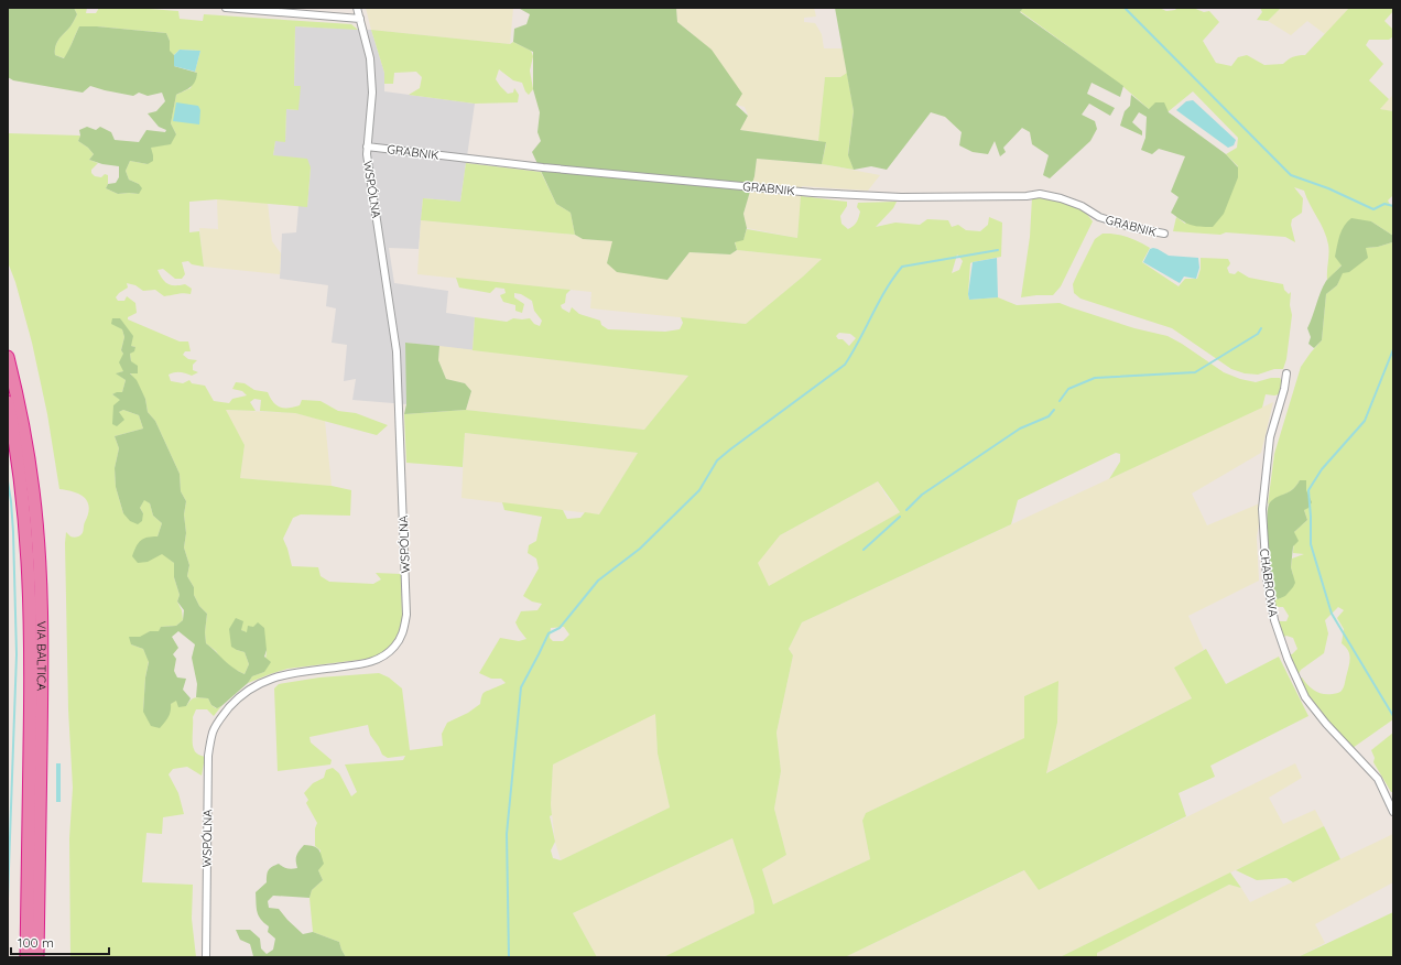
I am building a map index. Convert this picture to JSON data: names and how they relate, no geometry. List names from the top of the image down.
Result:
{
  "streets": {
    "highway": ["VIA BALTICA"],
    "street": ["GRABNIK", "WSPÓLNA", "CHABROWA"]
  },
  "crossings": [
    ["GRABNIK", "WSPÓLNA"]
  ],
  "scale_bar": "100 m"
}
